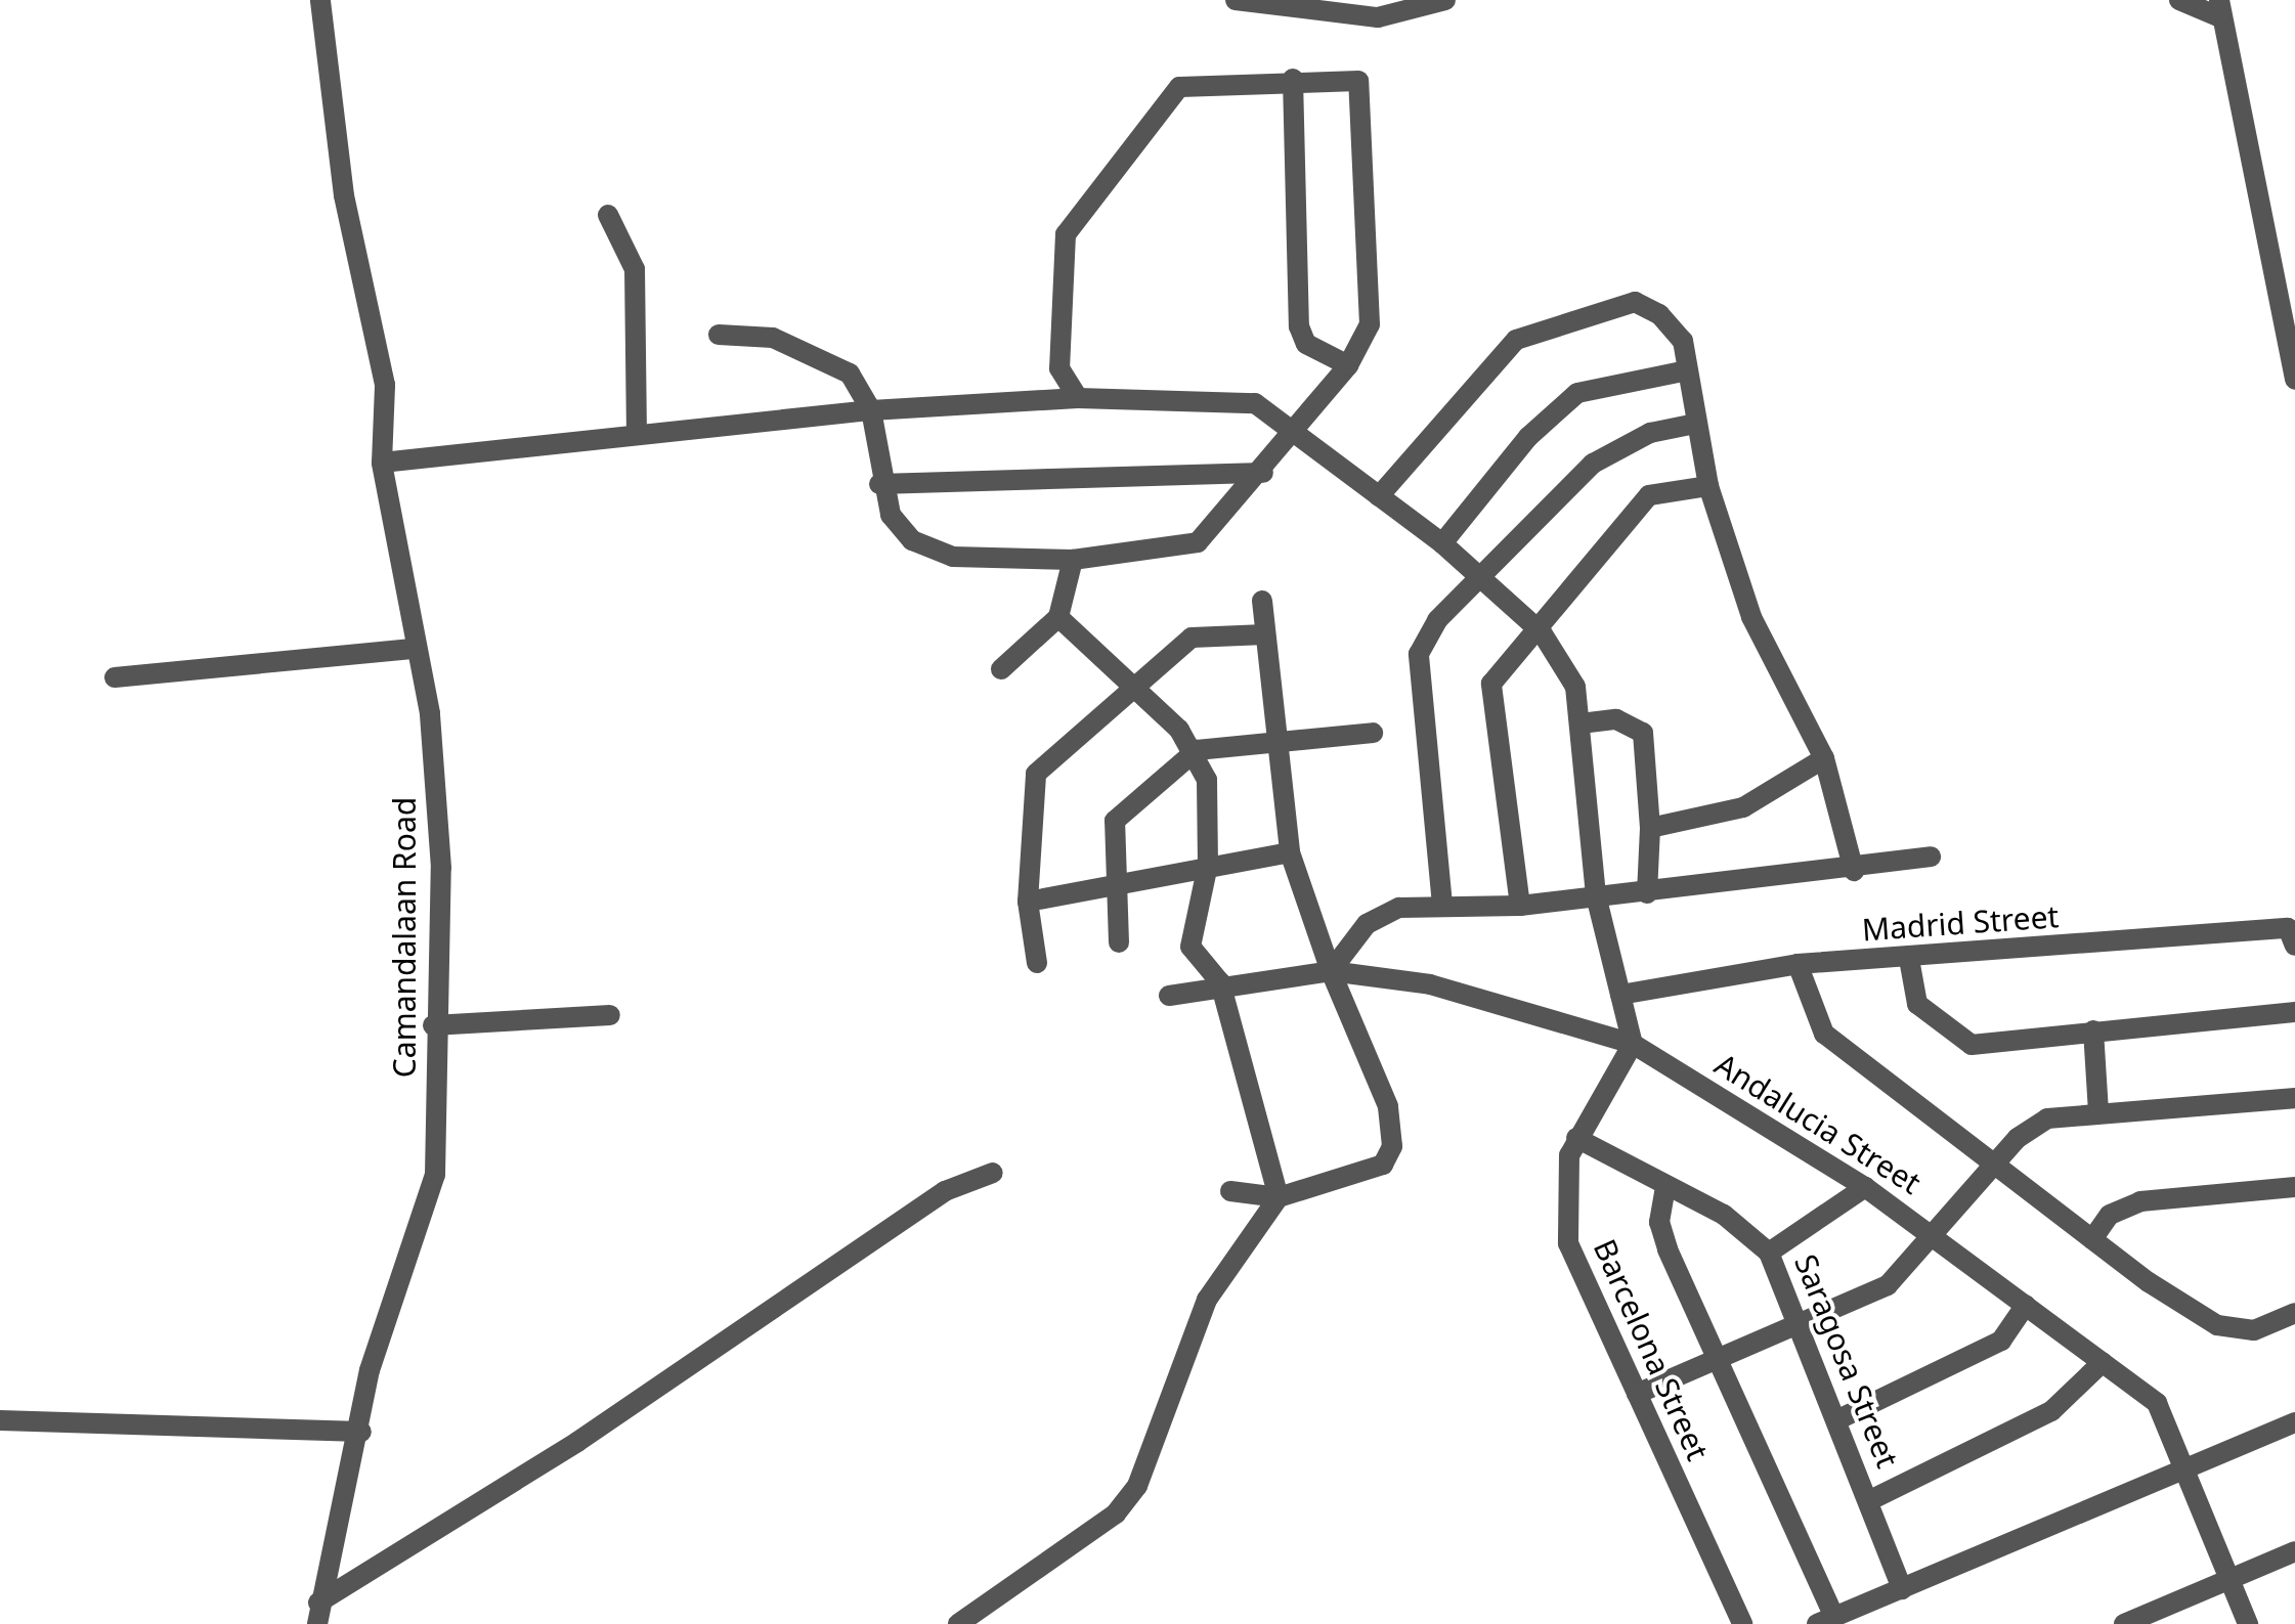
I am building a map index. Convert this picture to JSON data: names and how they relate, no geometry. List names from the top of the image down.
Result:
{
  "streets": {
    "street": [
      "Madrid Street",
      "Camandalaan Road",
      "Andalucia Street",
      "Barcelona Street",
      "Saragosa Street"
    ]
  },
  "crossings": [
    ["Andalucia Street", "Barcelona Street"],
    ["Barcelona Street", "Saragosa Street"]
  ]
}
